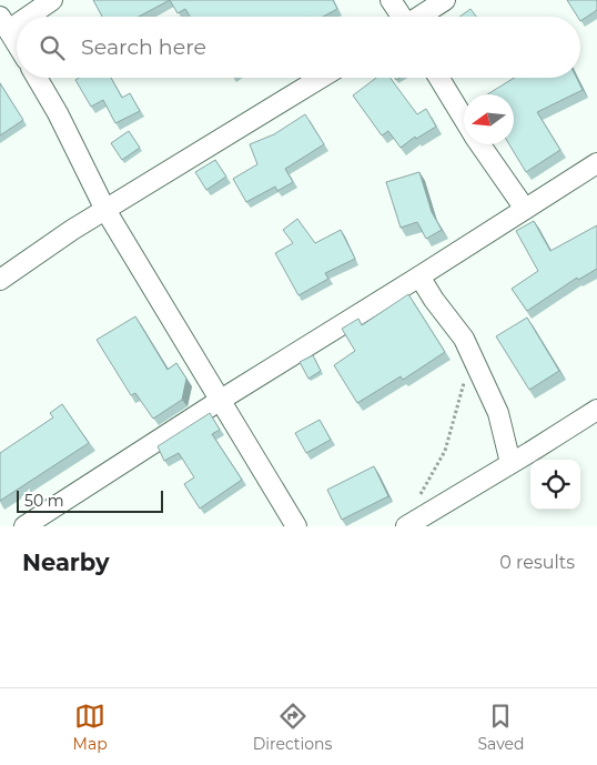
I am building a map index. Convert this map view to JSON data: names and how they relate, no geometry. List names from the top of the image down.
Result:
{
  "scale_bar": "50 m",
  "north": "left",
  "page": {
    "search": "Search here",
    "scale": "50 m",
    "heading": ["Nearby", "0 results"],
    "nav": ["Map", "Directions", "Saved"]
  }
}
